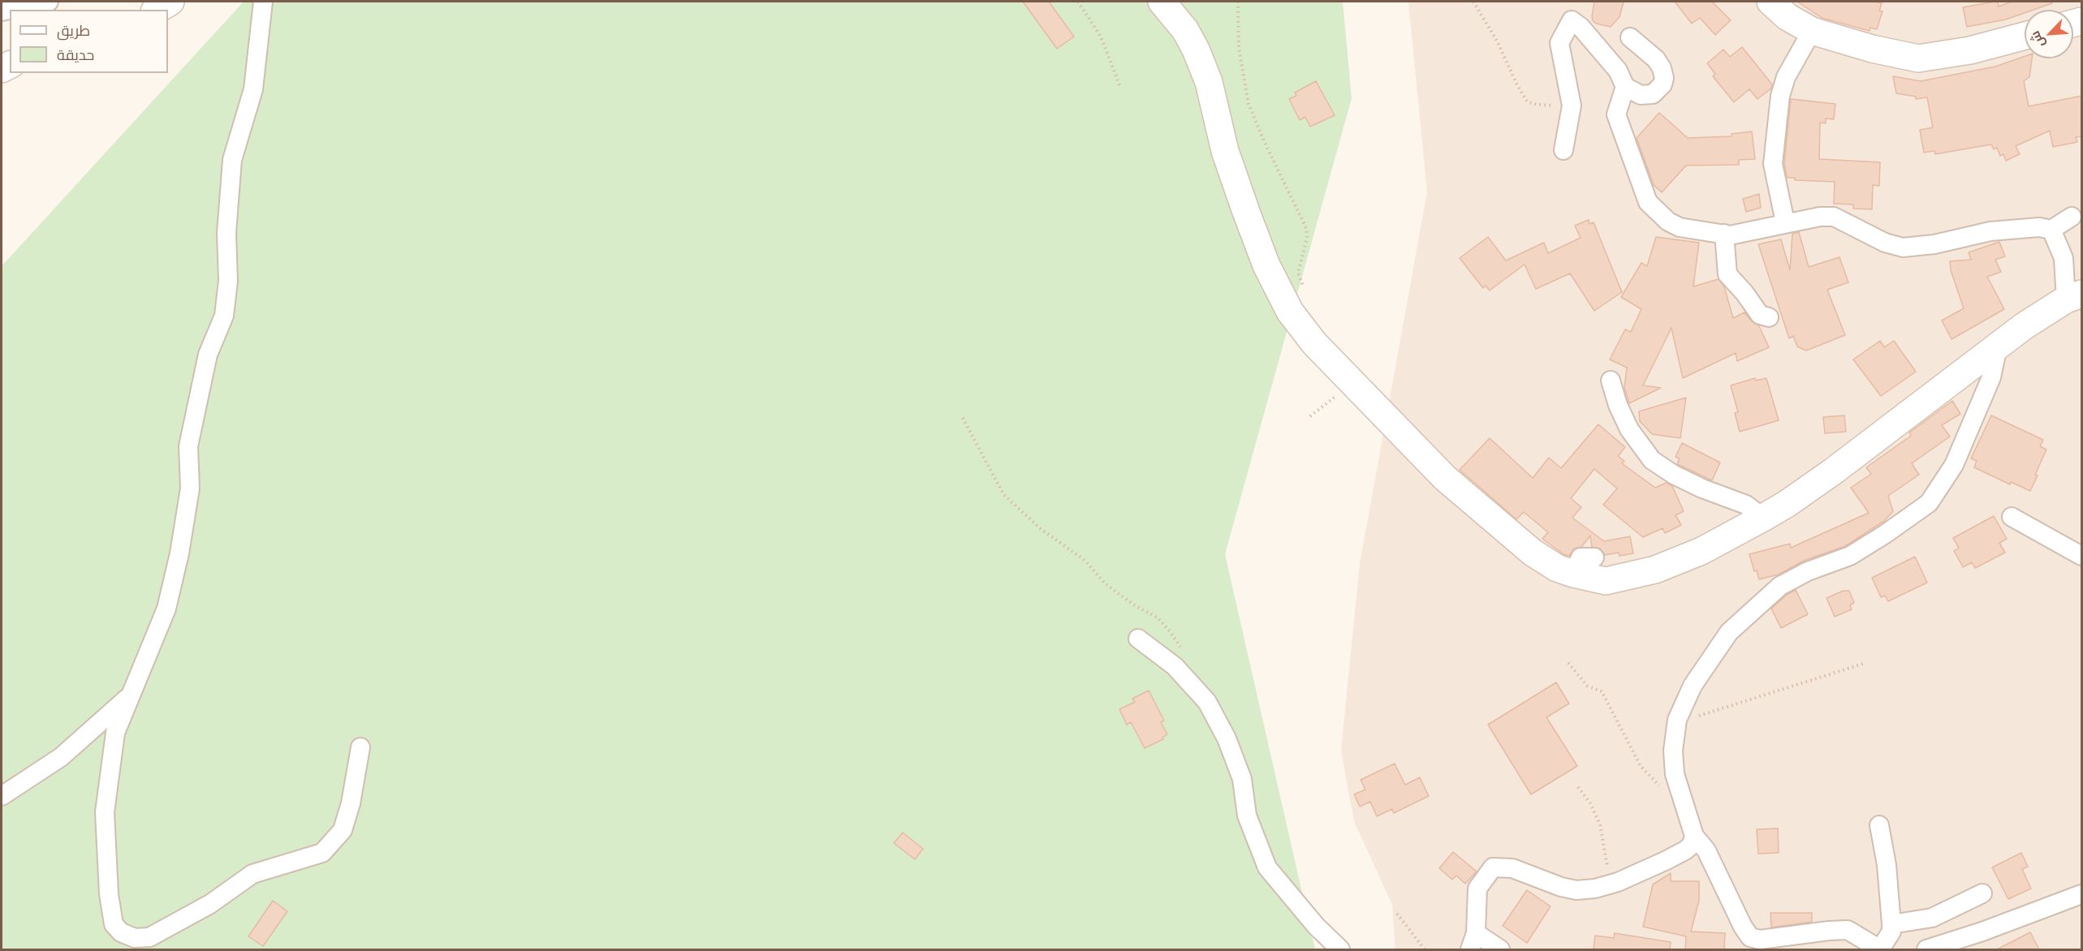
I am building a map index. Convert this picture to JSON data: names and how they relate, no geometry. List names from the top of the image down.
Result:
{
  "legend": ["طريق", "حديقة"],
  "north": "bottom left"
}
